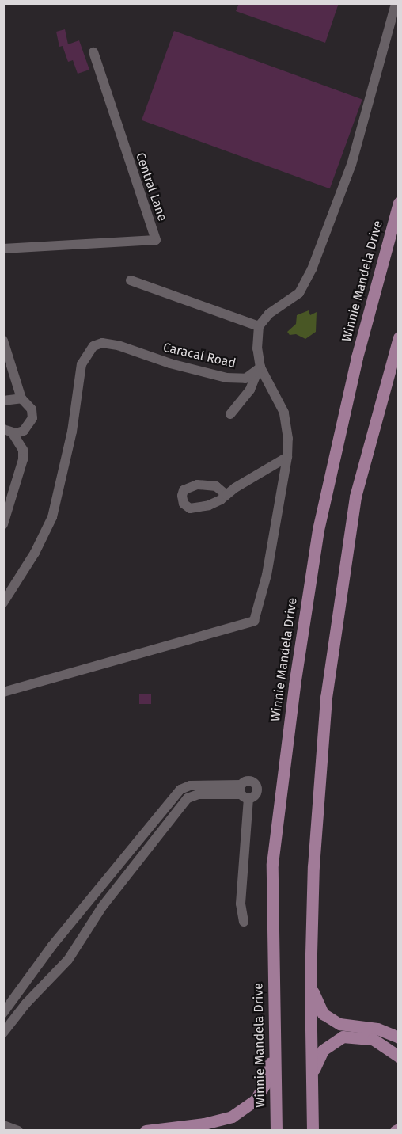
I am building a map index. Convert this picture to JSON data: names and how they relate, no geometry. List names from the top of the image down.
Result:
{
  "streets": {
    "main road": ["Winnie Mandela Drive"],
    "street": ["Central Lane", "Caracal Road"]
  }
}
